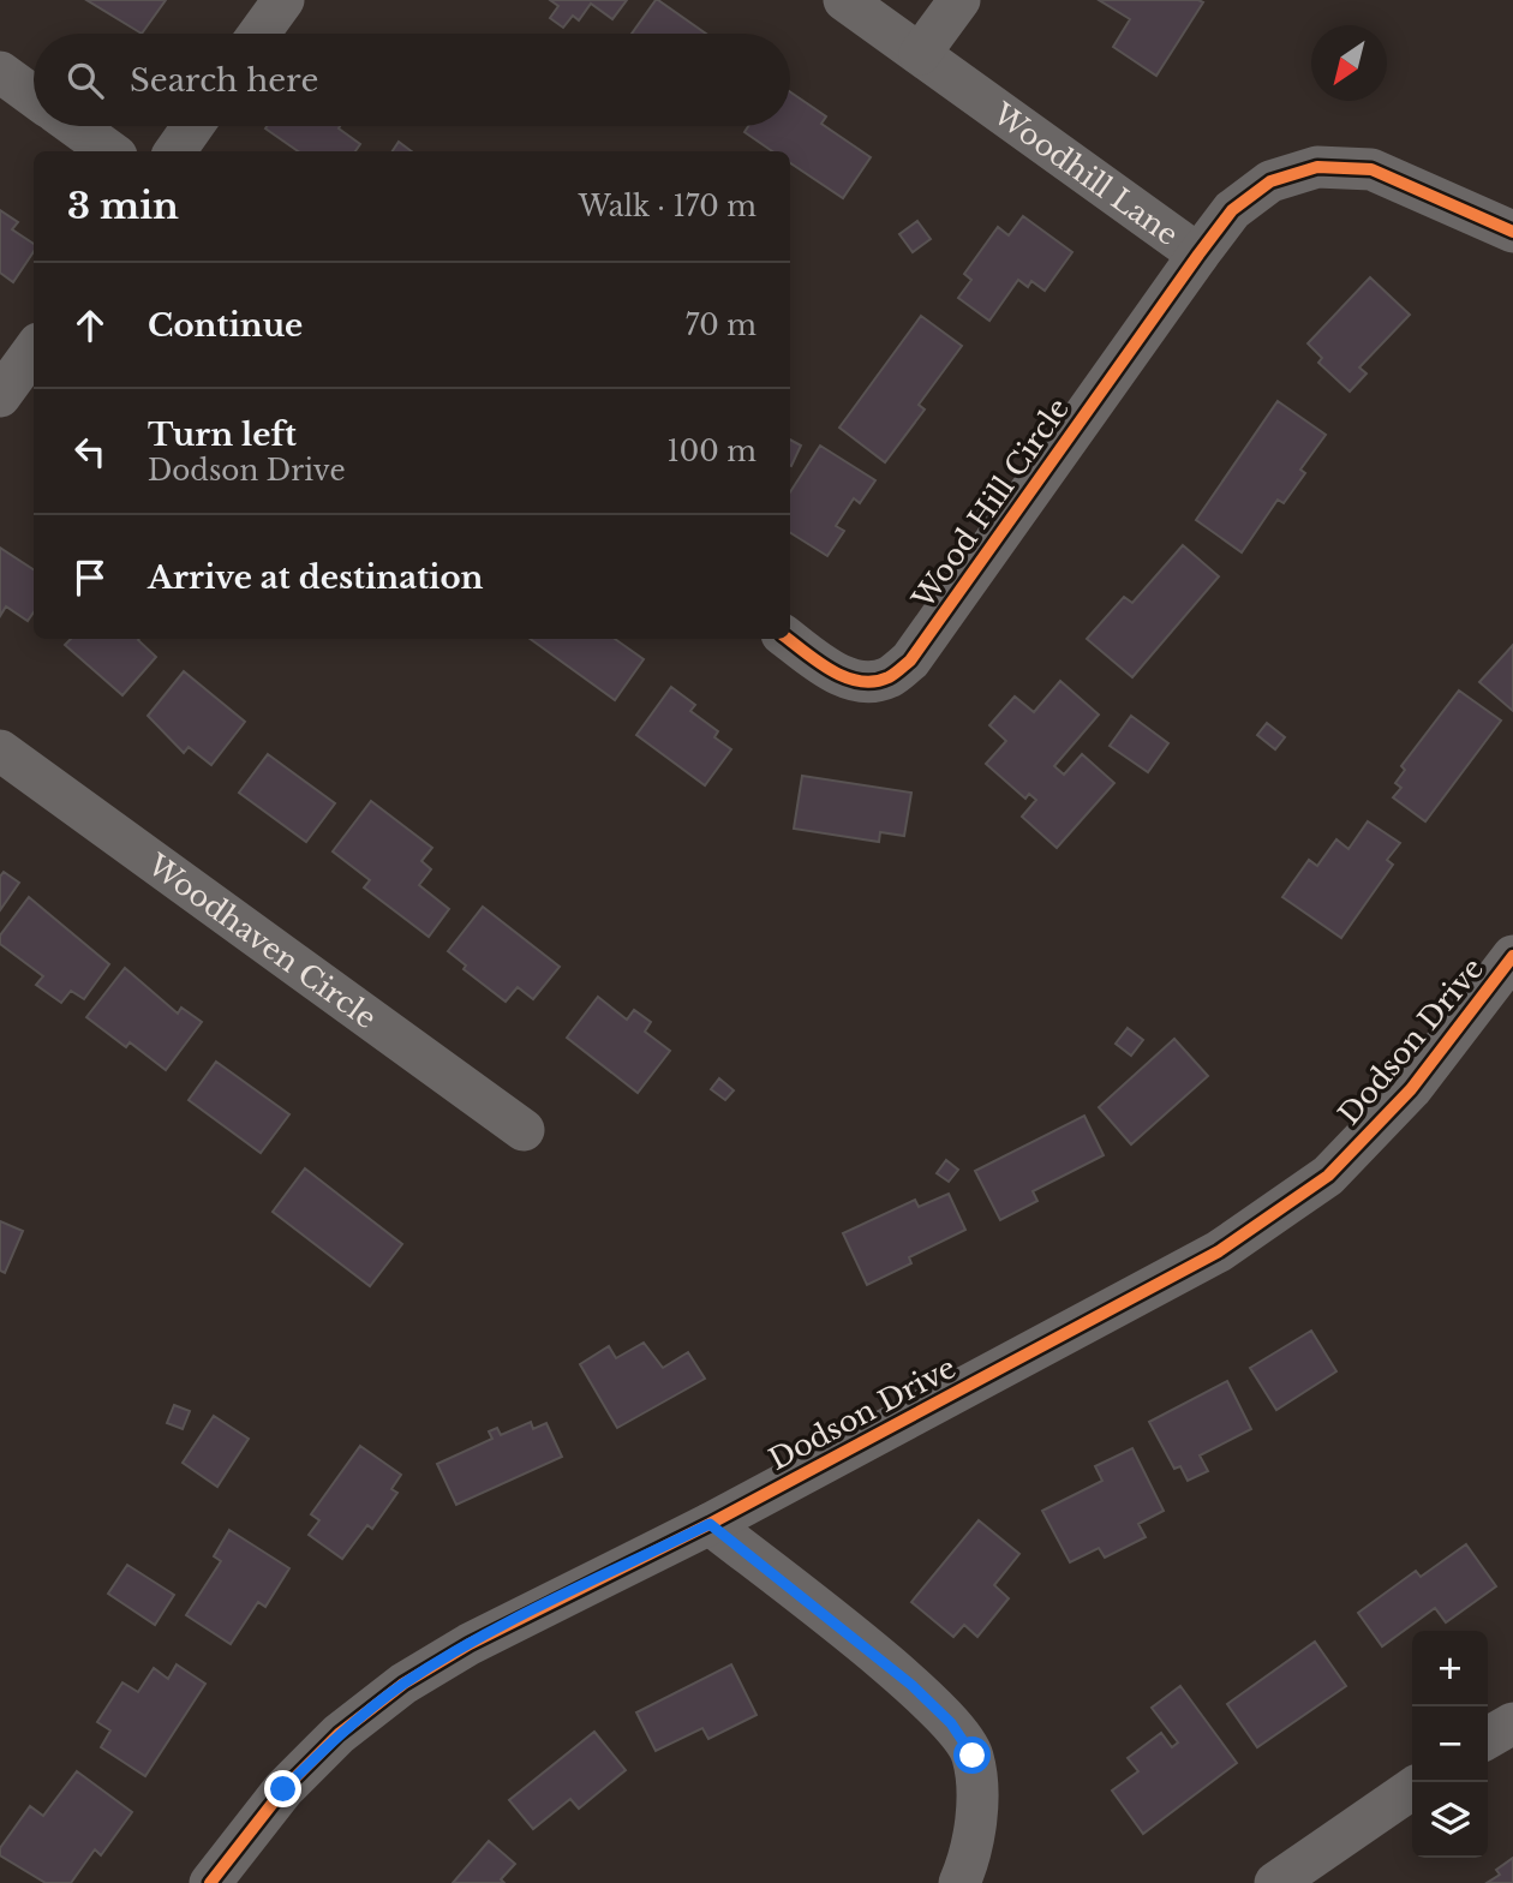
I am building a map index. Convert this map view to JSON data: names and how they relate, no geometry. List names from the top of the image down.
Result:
{
  "streets": {
    "street": [
      "Woodhill Lane",
      "Wood Hill Circle",
      "Woodhaven Circle",
      "Dodson Drive"
    ]
  },
  "crossings": [
    ["Woodhill Lane", "Wood Hill Circle"]
  ],
  "north": "bottom left",
  "page": {
    "search": "Search here",
    "heading": ["3 min", "Walk · 170 m"],
    "list": [
      ["Continue", "70 m"],
      ["Turn left", "Dodson Drive", "100 m"],
      "Arrive at destination"
    ],
    "map_buttons": ["+", "−"]
  }
}
